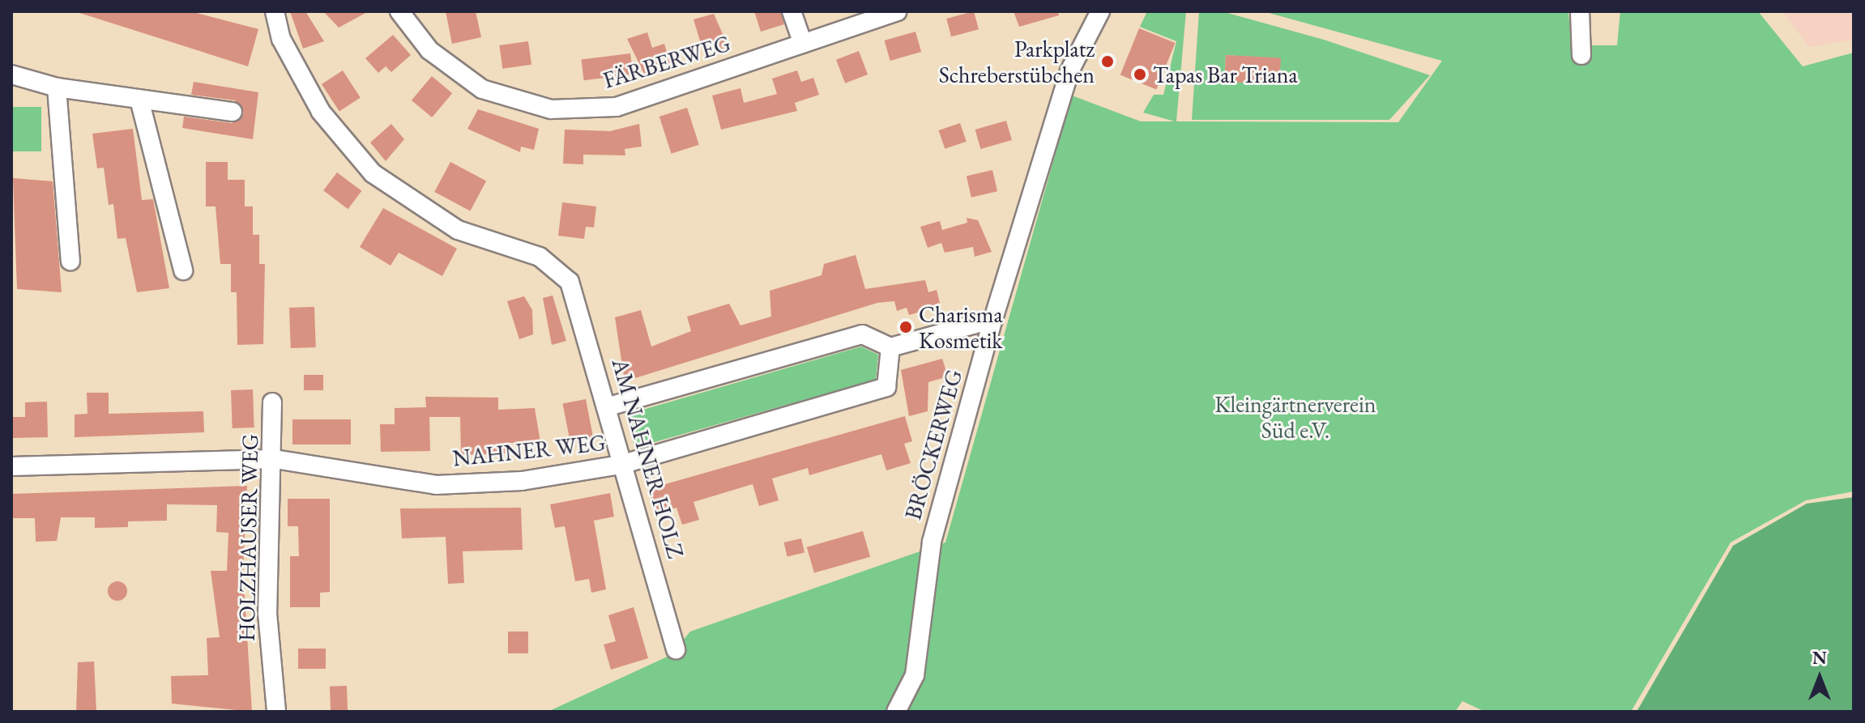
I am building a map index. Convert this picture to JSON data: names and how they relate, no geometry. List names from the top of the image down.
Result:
{
  "streets": {
    "street": [
      "FÄRBERWEG",
      "BRÖCKERWEG",
      "NAHNER WEG",
      "AM NAHNER HOLZ",
      "HOLZHAUSER WEG"
    ]
  },
  "crossings": [
    ["NAHNER WEG", "AM NAHNER HOLZ"],
    ["NAHNER WEG", "HOLZHAUSER WEG"]
  ],
  "parks": ["Kleingärtnerverein Süd e.V."],
  "places": ["Parkplatz Schreberstübchen", "Tapas Bar Triana", "Charisma Kosmetik"],
  "north": "top"
}
